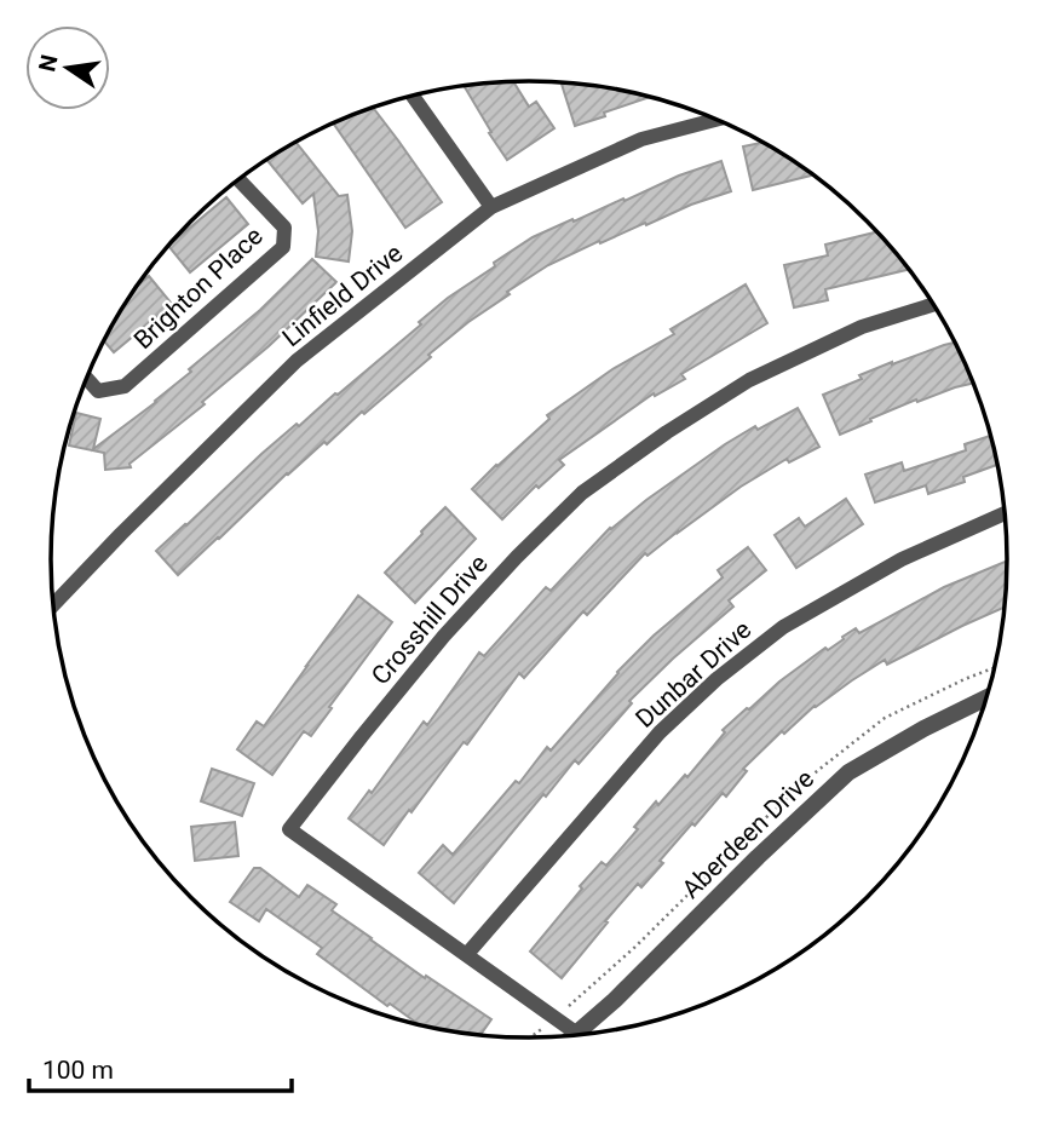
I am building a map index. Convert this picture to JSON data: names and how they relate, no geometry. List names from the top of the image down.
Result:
{
  "streets": {
    "street": [
      "Brighton Place",
      "Linfield Drive",
      "Crosshill Drive",
      "Dunbar Drive",
      "Aberdeen Drive"
    ]
  },
  "crossings": [
    ["Crosshill Drive", "Dunbar Drive"],
    ["Crosshill Drive", "Aberdeen Drive"]
  ],
  "scale_bar": "100 m",
  "north": "left"
}
